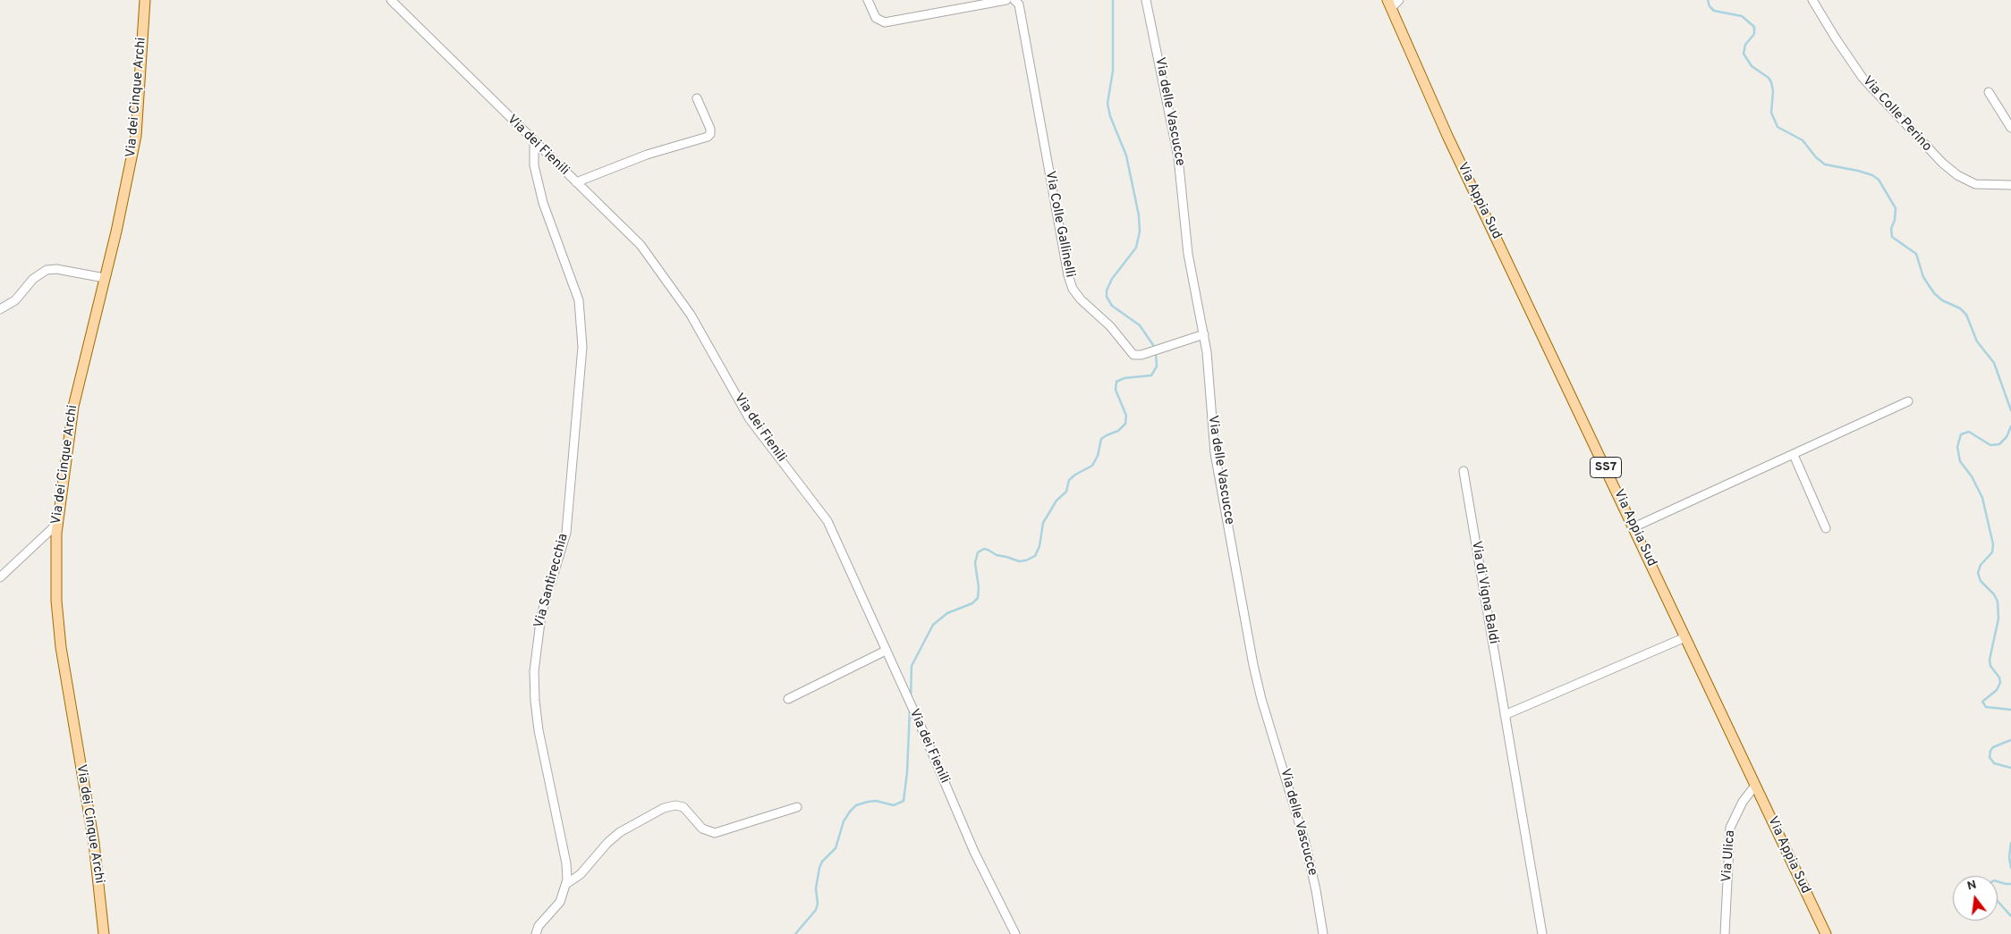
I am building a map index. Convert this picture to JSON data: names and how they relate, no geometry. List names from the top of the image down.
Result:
{
  "streets": {
    "main road": ["Via dei Cinque Archi", "Via Appia Sud", "SS7"],
    "street": [
      "Via delle Vascucce",
      "Via Colle Perino",
      "Via dei Fienili",
      "Via Colle Gallinelli",
      "Via Santirecchia",
      "Via di Vigna Baldi",
      "Via Ulica"
    ]
  },
  "crossings": [
    ["Via delle Vascucce", "Via Colle Gallinelli"],
    ["Via dei Fienili", "Via Santirecchia"],
    ["Via Appia Sud", "Via Ulica"]
  ],
  "north": "top"
}
